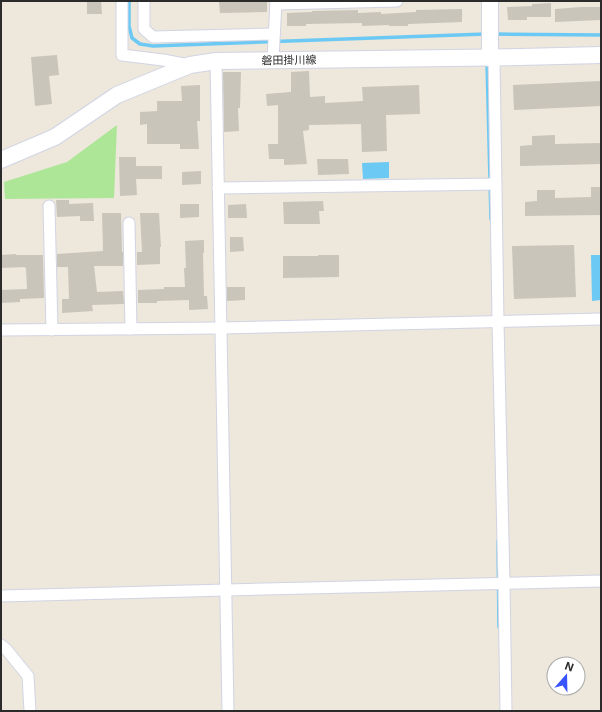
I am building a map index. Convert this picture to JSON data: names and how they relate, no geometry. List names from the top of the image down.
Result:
{
  "streets": {
    "main road": ["磐田掛川線"]
  },
  "north": "top"
}
